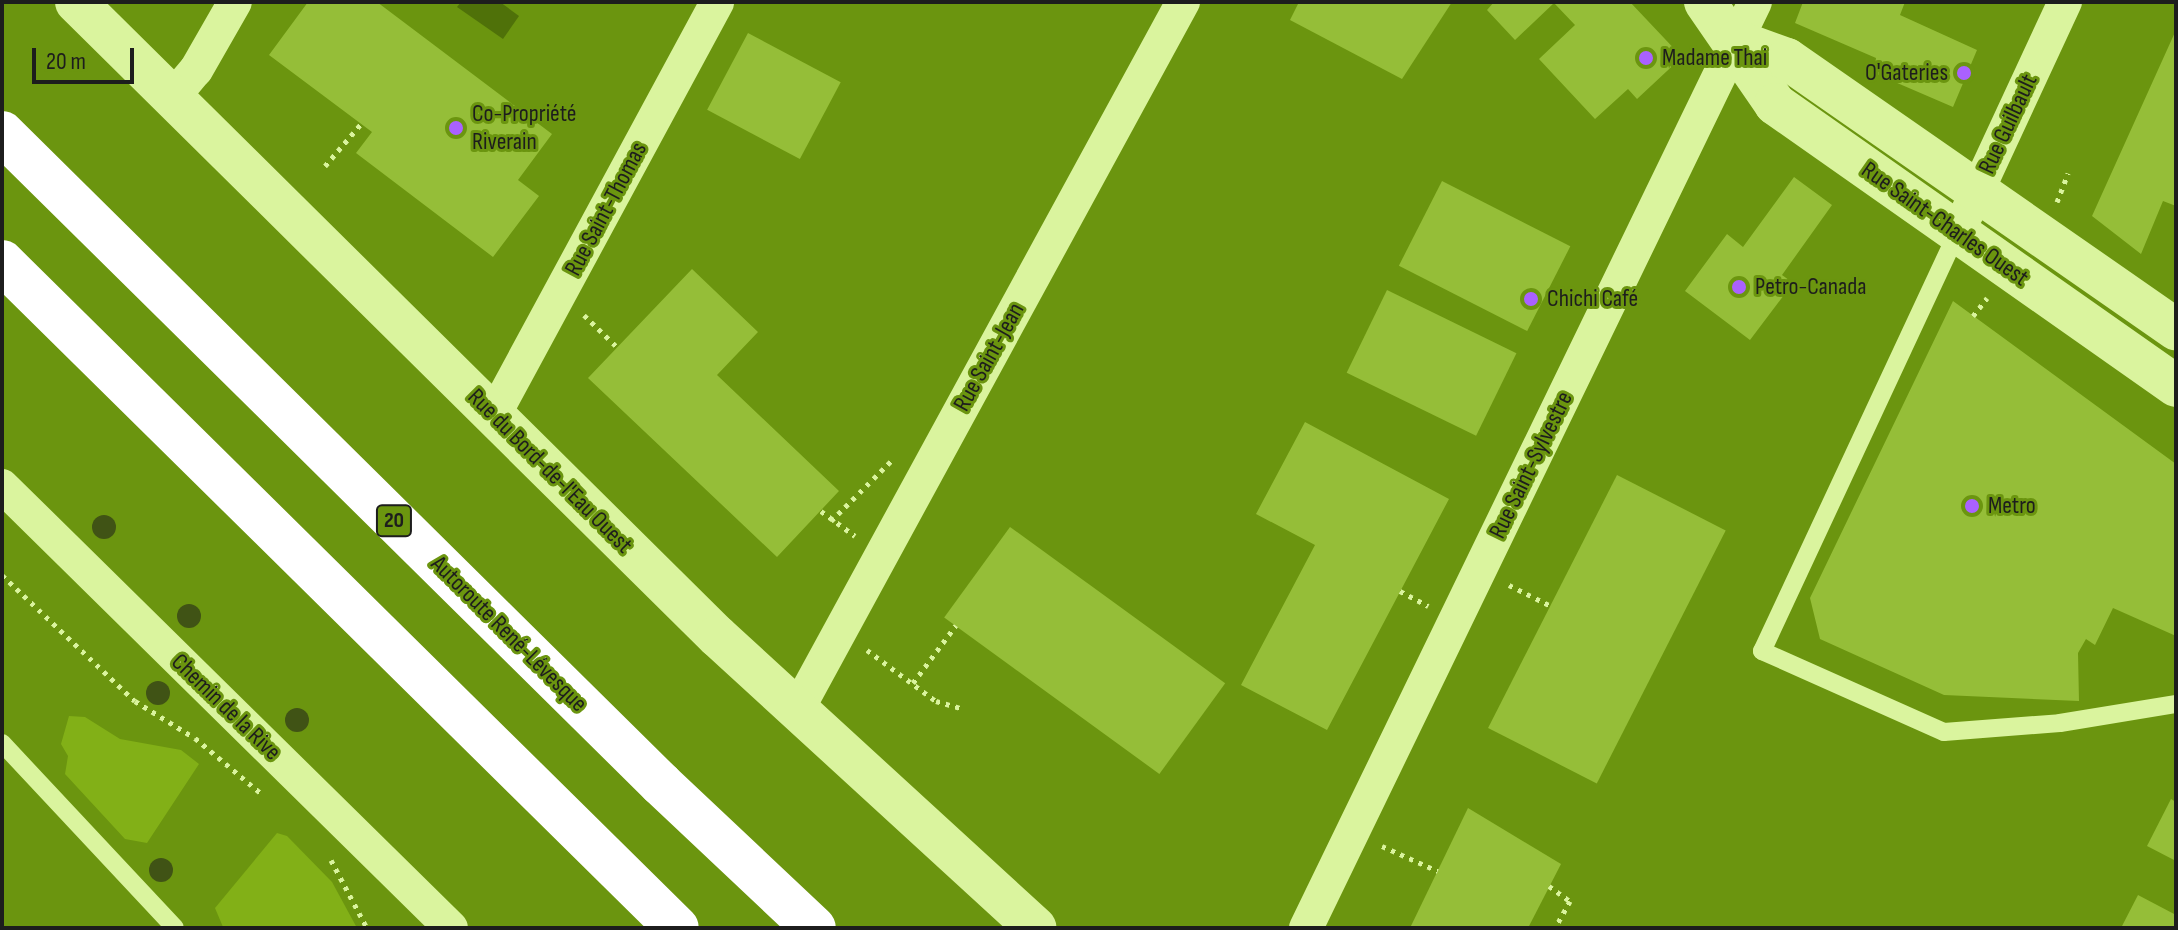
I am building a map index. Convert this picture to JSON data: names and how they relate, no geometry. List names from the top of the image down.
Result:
{
  "streets": {
    "highway": ["20", "Autoroute René-Lévesque"],
    "street": [
      "Rue Guilbault",
      "Rue Saint-Thomas",
      "Rue Saint-Charles Ouest",
      "Rue Saint-Jean",
      "Rue Saint-Sylvestre",
      "Rue du Bord-de-l'Eau Ouest",
      "Chemin de la Rive"
    ]
  },
  "crossings": [
    ["Rue Guilbault", "Rue Saint-Charles Ouest"],
    ["Rue Saint-Thomas", "Rue du Bord-de-l'Eau Ouest"],
    ["Rue Saint-Charles Ouest", "Rue Saint-Sylvestre"],
    ["Rue Saint-Jean", "Rue du Bord-de-l'Eau Ouest"]
  ],
  "places": [
    "Madame Thai",
    "O'Gateries",
    "Co-Propriété Riverain",
    "Petro-Canada",
    "Chichi Café",
    "Metro"
  ],
  "scale_bar": "20 m"
}
